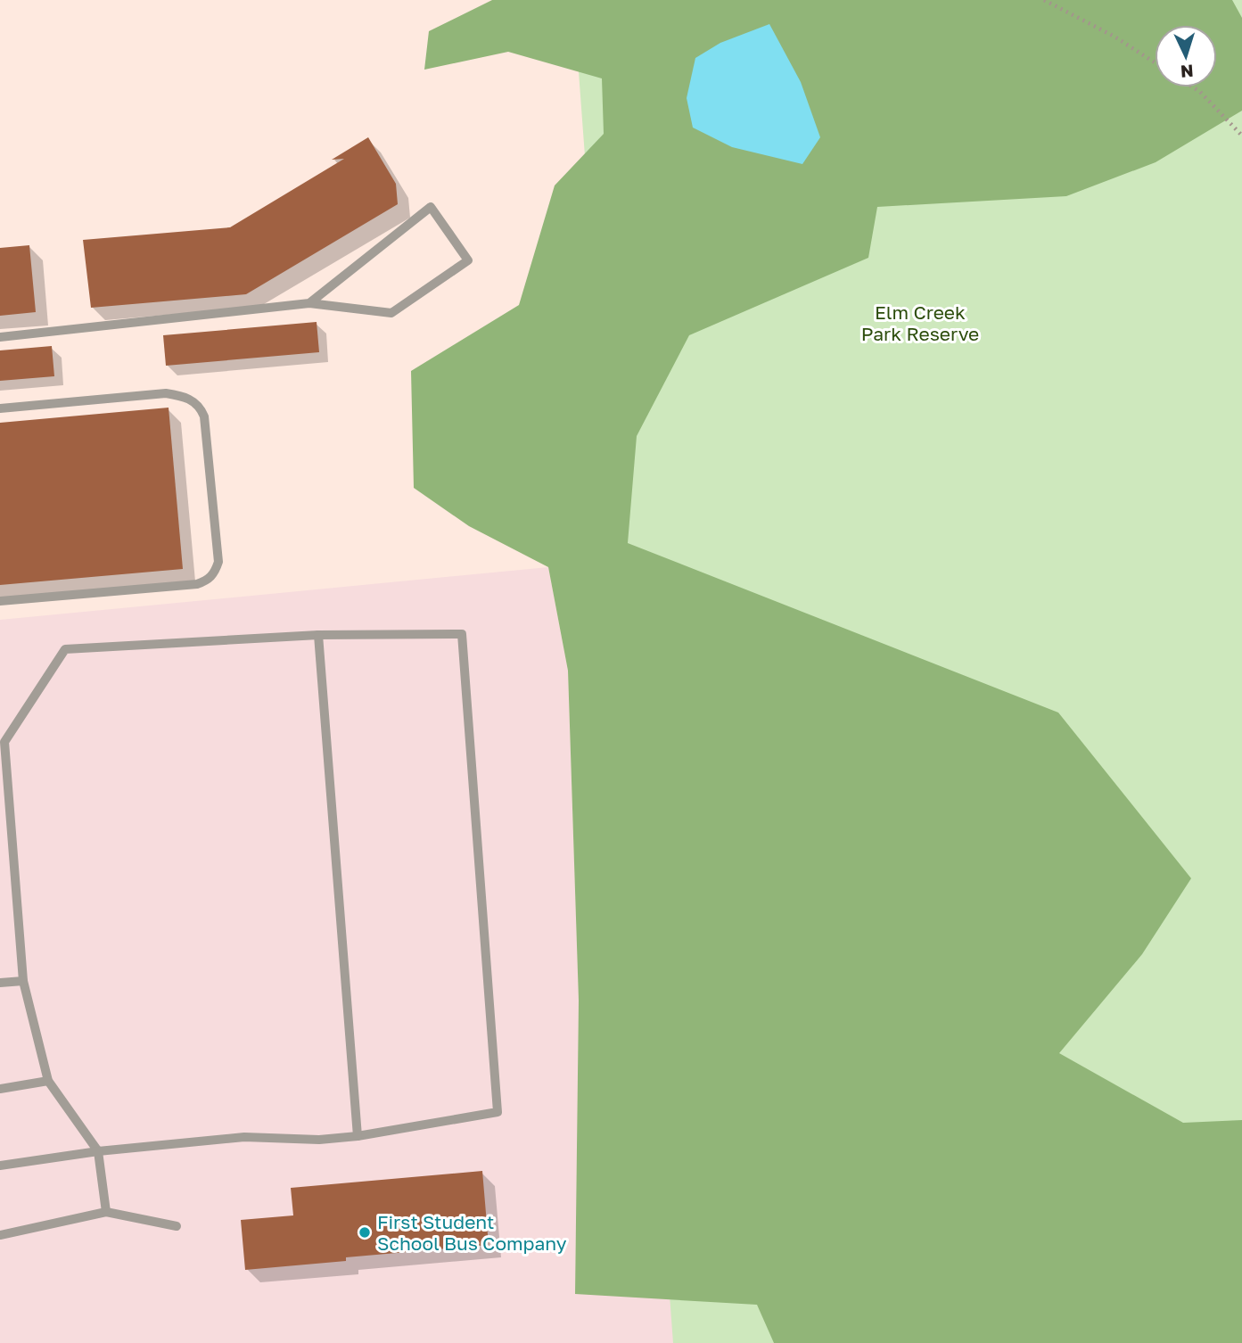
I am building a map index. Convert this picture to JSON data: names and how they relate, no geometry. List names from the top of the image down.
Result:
{
  "parks": ["Elm Creek Park Reserve"],
  "places": ["First Student School Bus Company"],
  "north": "bottom"
}
